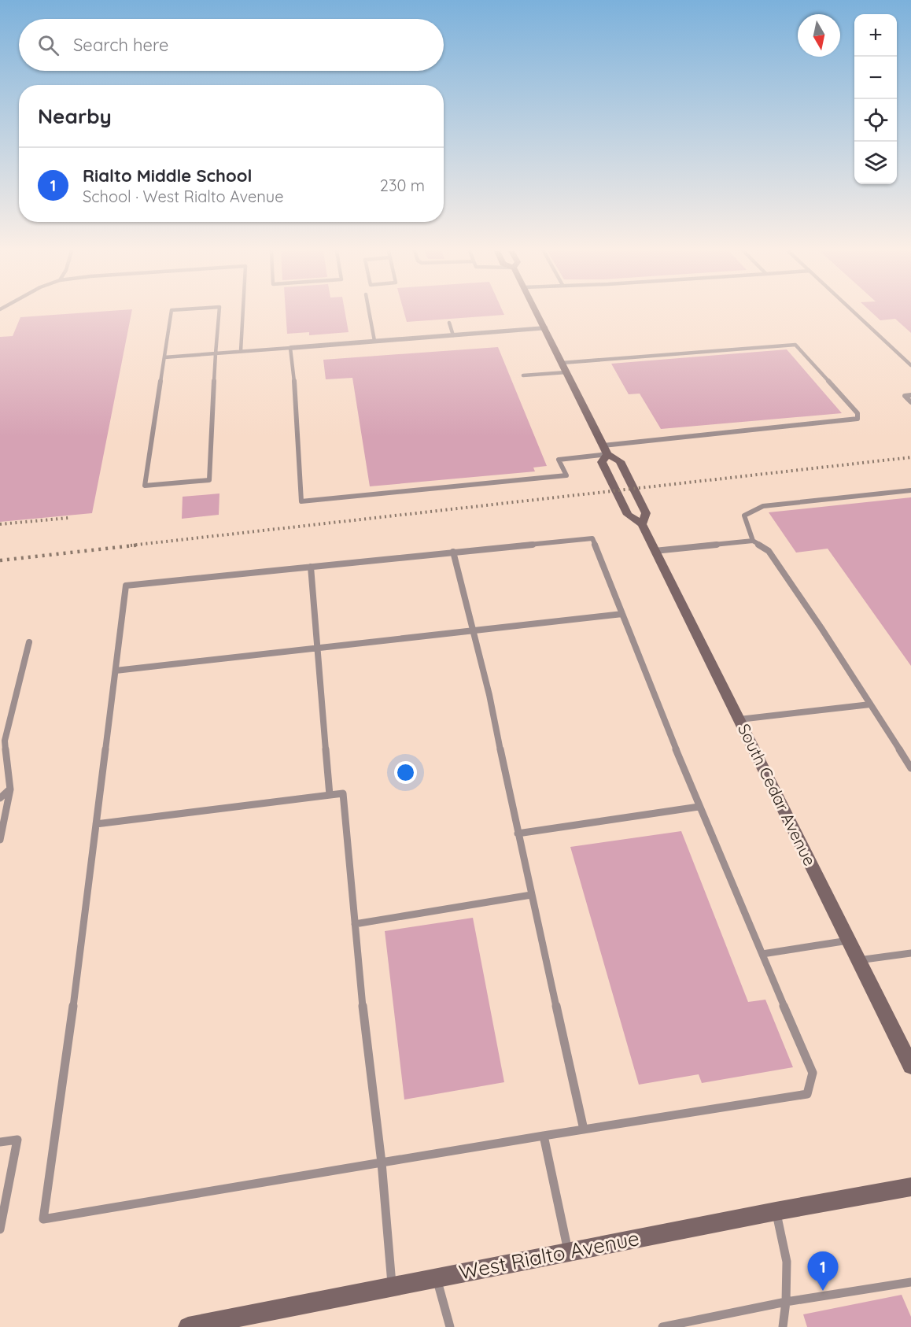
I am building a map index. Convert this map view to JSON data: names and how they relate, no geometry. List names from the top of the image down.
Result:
{
  "streets": {
    "main road": ["South Cedar Avenue", "West Rialto Avenue"]
  },
  "north": "bottom",
  "page": {
    "map_buttons": ["+", "−"],
    "search": "Search here",
    "heading": "Nearby",
    "list": [
      {
        "mark": "1",
        "name": "Rialto Middle School",
        "note": "School · West Rialto Avenue",
        "value": "230 m"
      }
    ],
    "pins": "1"
  }
}
